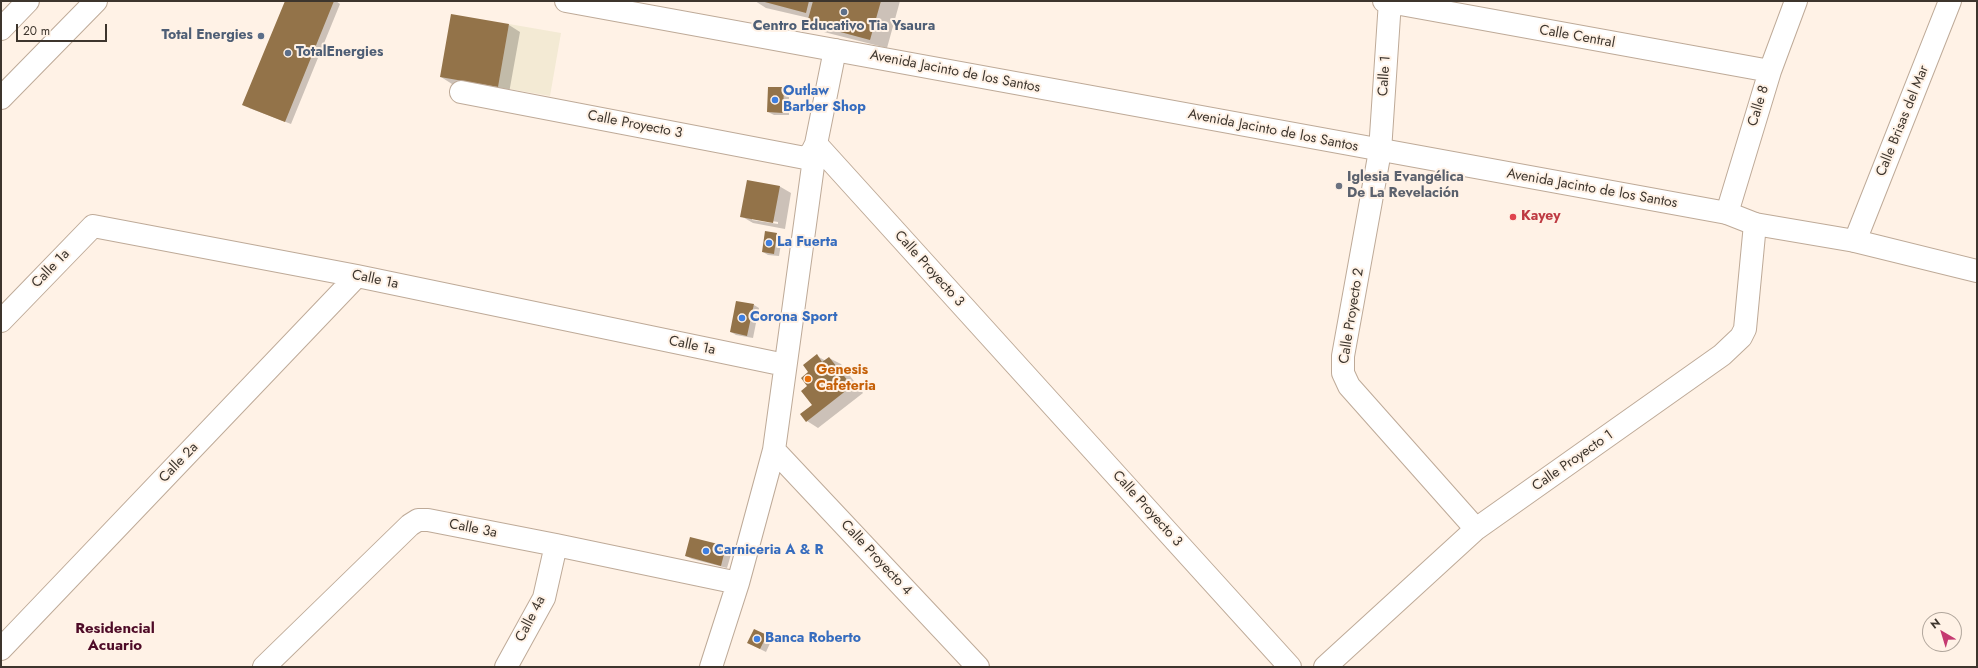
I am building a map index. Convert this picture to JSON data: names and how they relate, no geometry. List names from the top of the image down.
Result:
{
  "streets": {
    "street": [
      "Calle Central",
      "Avenida Jacinto de los Santos",
      "Calle 1",
      "Calle 8",
      "Calle Brisas del Mar",
      "Calle Proyecto 3",
      "Calle 1a",
      "Calle Proyecto 2",
      "Calle Proyecto 1",
      "Calle 2a",
      "Calle 3a",
      "Calle Proyecto 4",
      "Calle 4a"
    ]
  },
  "crossings": [
    ["Calle Central", "Calle 1"],
    ["Calle Central", "Calle 8"],
    ["Avenida Jacinto de los Santos", "Calle 1"],
    ["Avenida Jacinto de los Santos", "Calle 8"],
    ["Avenida Jacinto de los Santos", "Calle Brisas del Mar"],
    ["Avenida Jacinto de los Santos", "Calle Proyecto 2"],
    ["Avenida Jacinto de los Santos", "Calle Proyecto 1"],
    ["Calle 1", "Calle Proyecto 2"],
    ["Calle 1a", "Calle 2a"],
    ["Calle Proyecto 2", "Calle Proyecto 1"],
    ["Calle 3a", "Calle 4a"]
  ],
  "districts": ["Residencial Acuario"],
  "places": [
    "Centro Educativo Tia Ysaura",
    "Total Energies",
    "TotalEnergies",
    "Outlaw Barber Shop",
    "Iglesia Evangélica De La Revelación",
    "Kayey",
    "La Fuerta",
    "Corona Sport",
    "Genesis Cafeteria",
    "Carniceria A & R",
    "Banca Roberto"
  ],
  "scale_bar": "20 m",
  "north": "top left"
}
